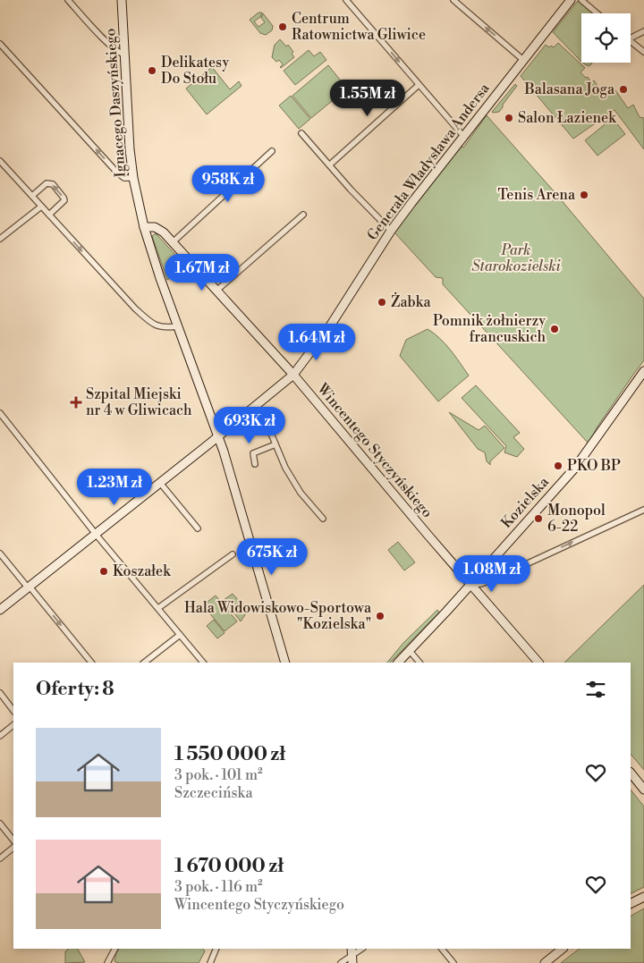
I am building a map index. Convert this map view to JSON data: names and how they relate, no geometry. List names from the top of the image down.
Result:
{
  "streets": {
    "street": [
      "Ignacego Daszyńskiego",
      "Generała Władysława Andersa",
      "Wincentego Styczyńskiego",
      "Kozielska"
    ]
  },
  "crossings": [
    ["Ignacego Daszyńskiego", "Generała Władysława Andersa"],
    ["Ignacego Daszyńskiego", "Wincentego Styczyńskiego"],
    ["Generała Władysława Andersa", "Wincentego Styczyńskiego"],
    ["Wincentego Styczyńskiego", "Kozielska"]
  ],
  "parks": ["Park Starokozielski"],
  "places": {
    "other": [
      "Centrum Ratownictwa Gliwice",
      "Delikatesy Do Stołu",
      "Balasana Joga",
      "Salon Łazienek",
      "Tenis Arena",
      "Żabka",
      "Pomnik żołnierzy francuskich",
      "PKO BP",
      "Monopol 6-22",
      "Koszałek",
      "Hala Widowiskowo-Sportowa \"Kozielska\""
    ],
    "health": ["Szpital Miejski nr 4 w Gliwicach"]
  },
  "page": {
    "price": [
      "1.55M zł",
      "958K zł",
      "1.67M zł",
      "1.64M zł",
      "693K zł",
      "1.23M zł",
      "675K zł",
      "1.08M zł"
    ],
    "heading": "Oferty: 8",
    "list": [
      {
        "name": "1 550 000 zł",
        "note": "3 pok. · 101 m² · Szczecińska"
      },
      {
        "name": "1 670 000 zł",
        "note": "3 pok. · 116 m² · Wincentego Styczyńskiego"
      }
    ]
  }
}
